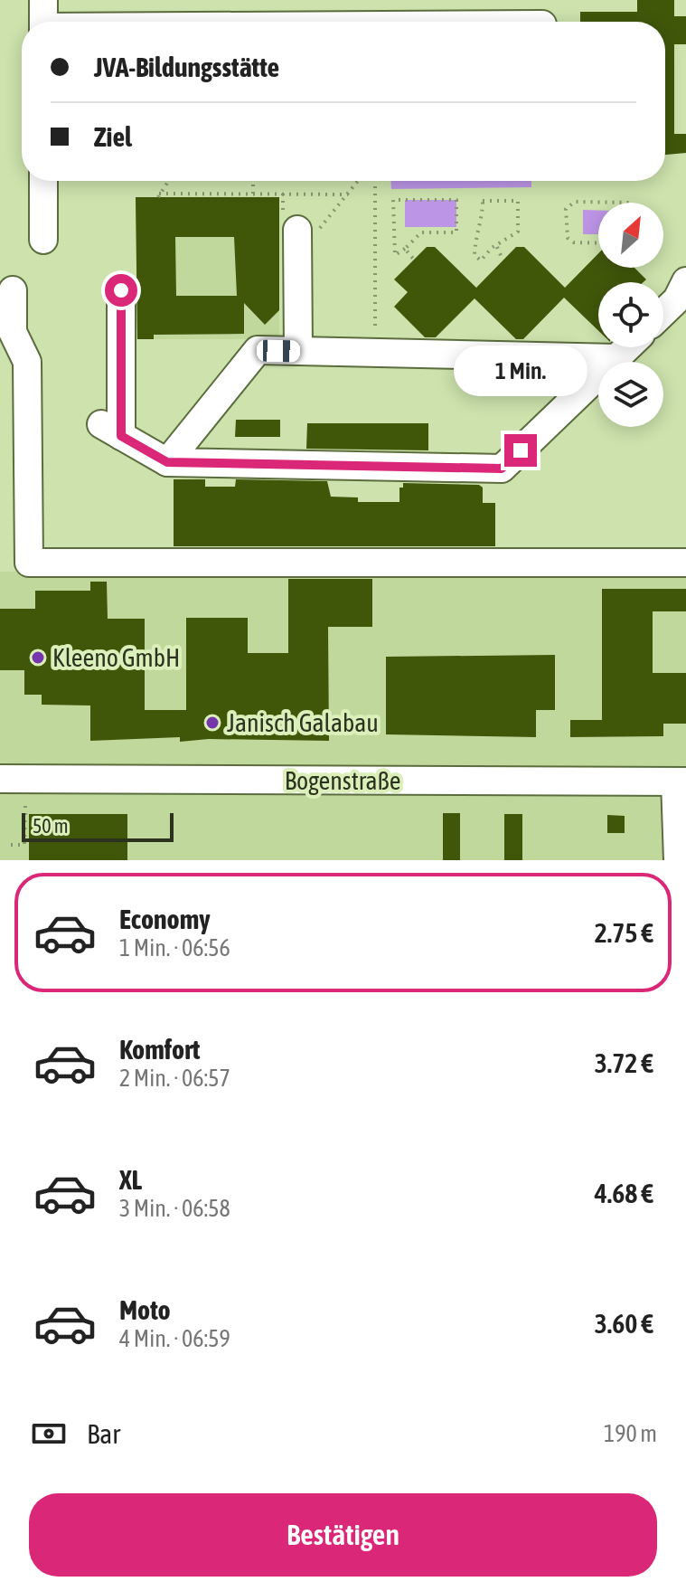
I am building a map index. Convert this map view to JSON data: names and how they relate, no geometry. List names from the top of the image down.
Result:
{
  "streets": {
    "street": ["Bogenstraße"]
  },
  "places": ["Kleeno GmbH", "Janisch Galabau"],
  "scale_bar": "50 m",
  "north": "top right",
  "page": {
    "banner": ["JVA-Bildungsstätte", "Ziel"],
    "bubble": "1 Min.",
    "scale": "50 m",
    "list": [
      {
        "name": "Economy",
        "note": "1 Min. · 06:56",
        "value": "2.75 €"
      },
      {
        "name": "Komfort",
        "note": "2 Min. · 06:57",
        "value": "3.72 €"
      },
      {
        "name": "XL",
        "note": "3 Min. · 06:58",
        "value": "4.68 €"
      },
      {
        "name": "Moto",
        "note": "4 Min. · 06:59",
        "value": "3.60 €"
      }
    ],
    "pay": ["Bar", "190 m"],
    "buttons": "Bestätigen"
  }
}
